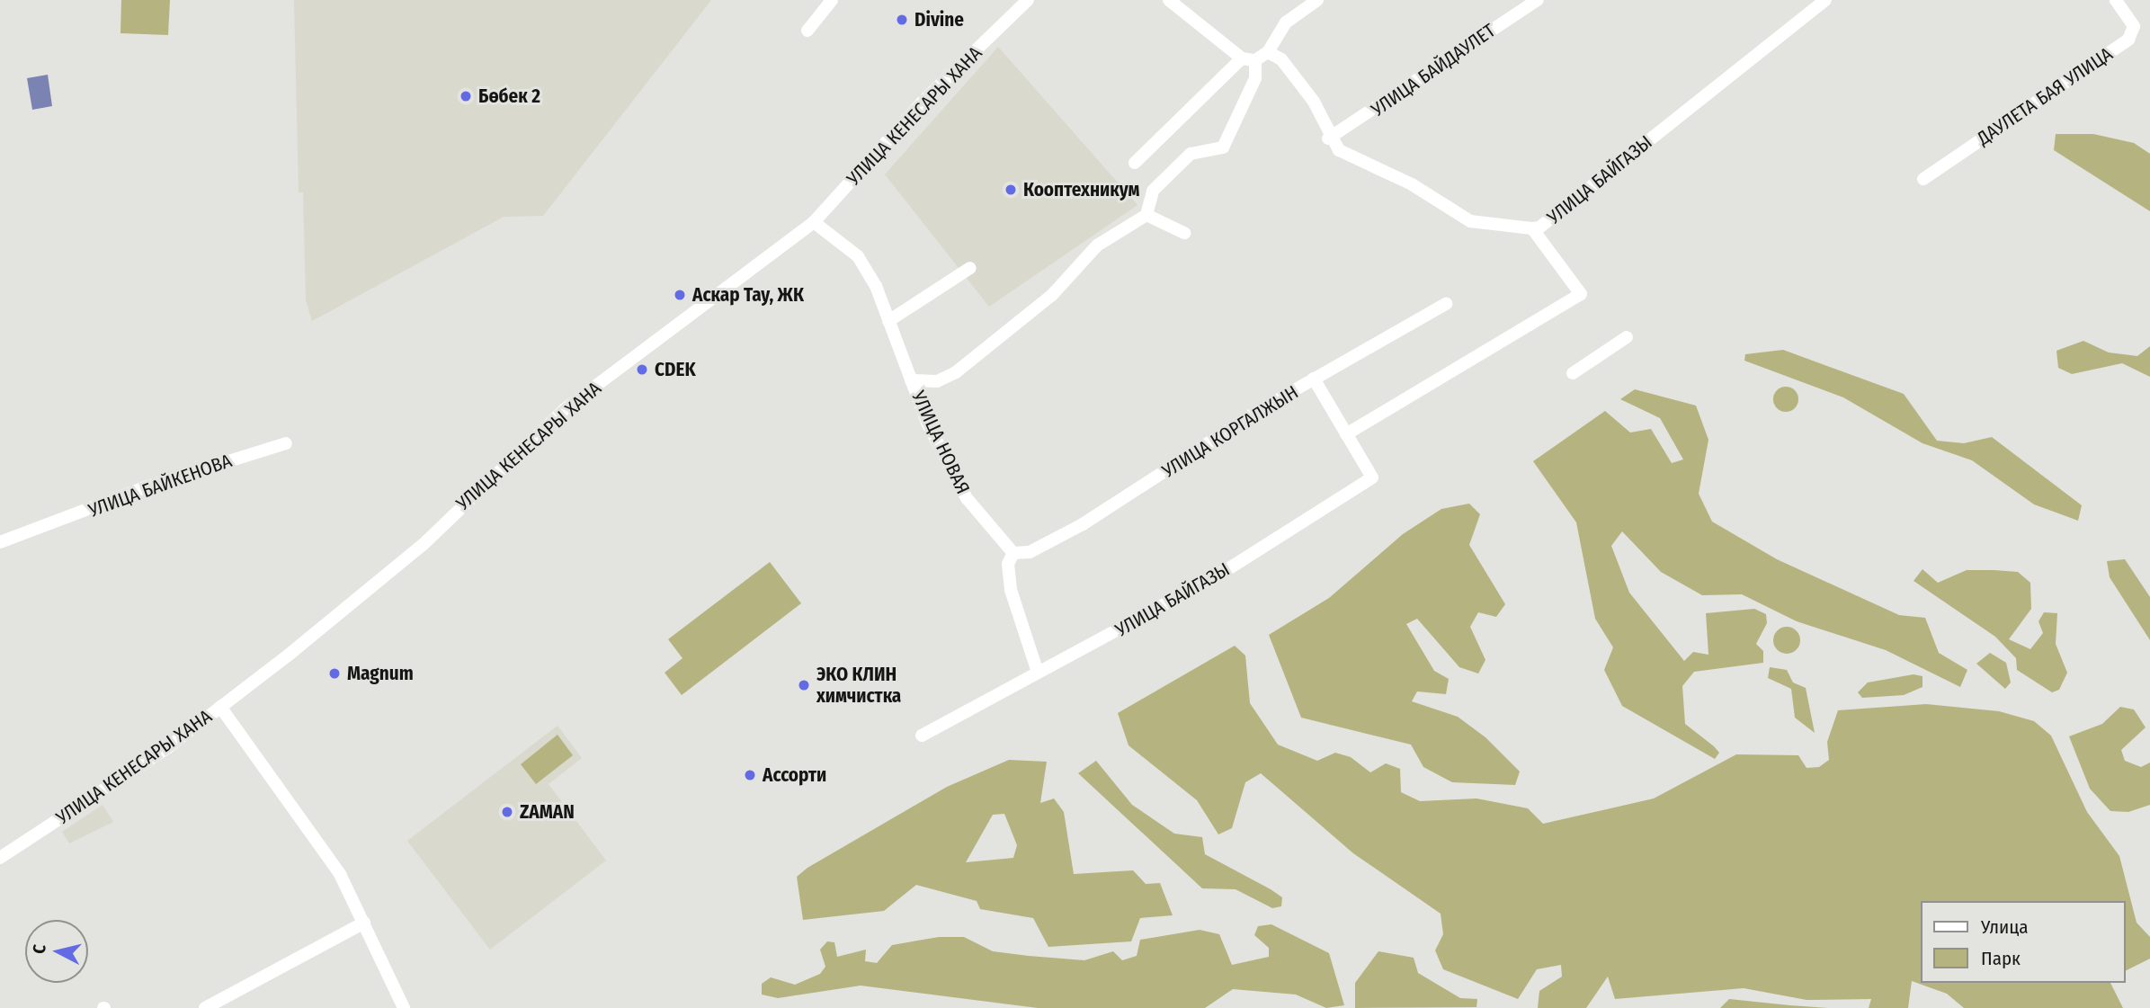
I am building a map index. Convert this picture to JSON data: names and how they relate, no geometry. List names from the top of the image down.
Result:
{
  "streets": {
    "street": [
      "УЛИЦА БАЙДАУЛЕТ",
      "ДАУЛЕТА БАЯ УЛИЦА",
      "УЛИЦА КЕНЕСАРЫ ХАНА",
      "УЛИЦА БАЙГАЗЫ",
      "УЛИЦА КОРГАЛЖЫН",
      "УЛИЦА НОВАЯ",
      "УЛИЦА БАЙКЕНОВА"
    ]
  },
  "crossings": [
    ["УЛИЦА КЕНЕСАРЫ ХАНА", "УЛИЦА НОВАЯ"],
    ["УЛИЦА БАЙГАЗЫ", "УЛИЦА КОРГАЛЖЫН"],
    ["УЛИЦА КОРГАЛЖЫН", "УЛИЦА НОВАЯ"]
  ],
  "places": [
    "Divine",
    "Бөбек 2",
    "Кооптехникум",
    "Аскар Тау, ЖК",
    "CDEK",
    "Magnum",
    "ЭКО КЛИН химчистка",
    "Ассорти",
    "ZAMAN"
  ],
  "legend": ["Улица", "Парк"],
  "north": "left"
}
